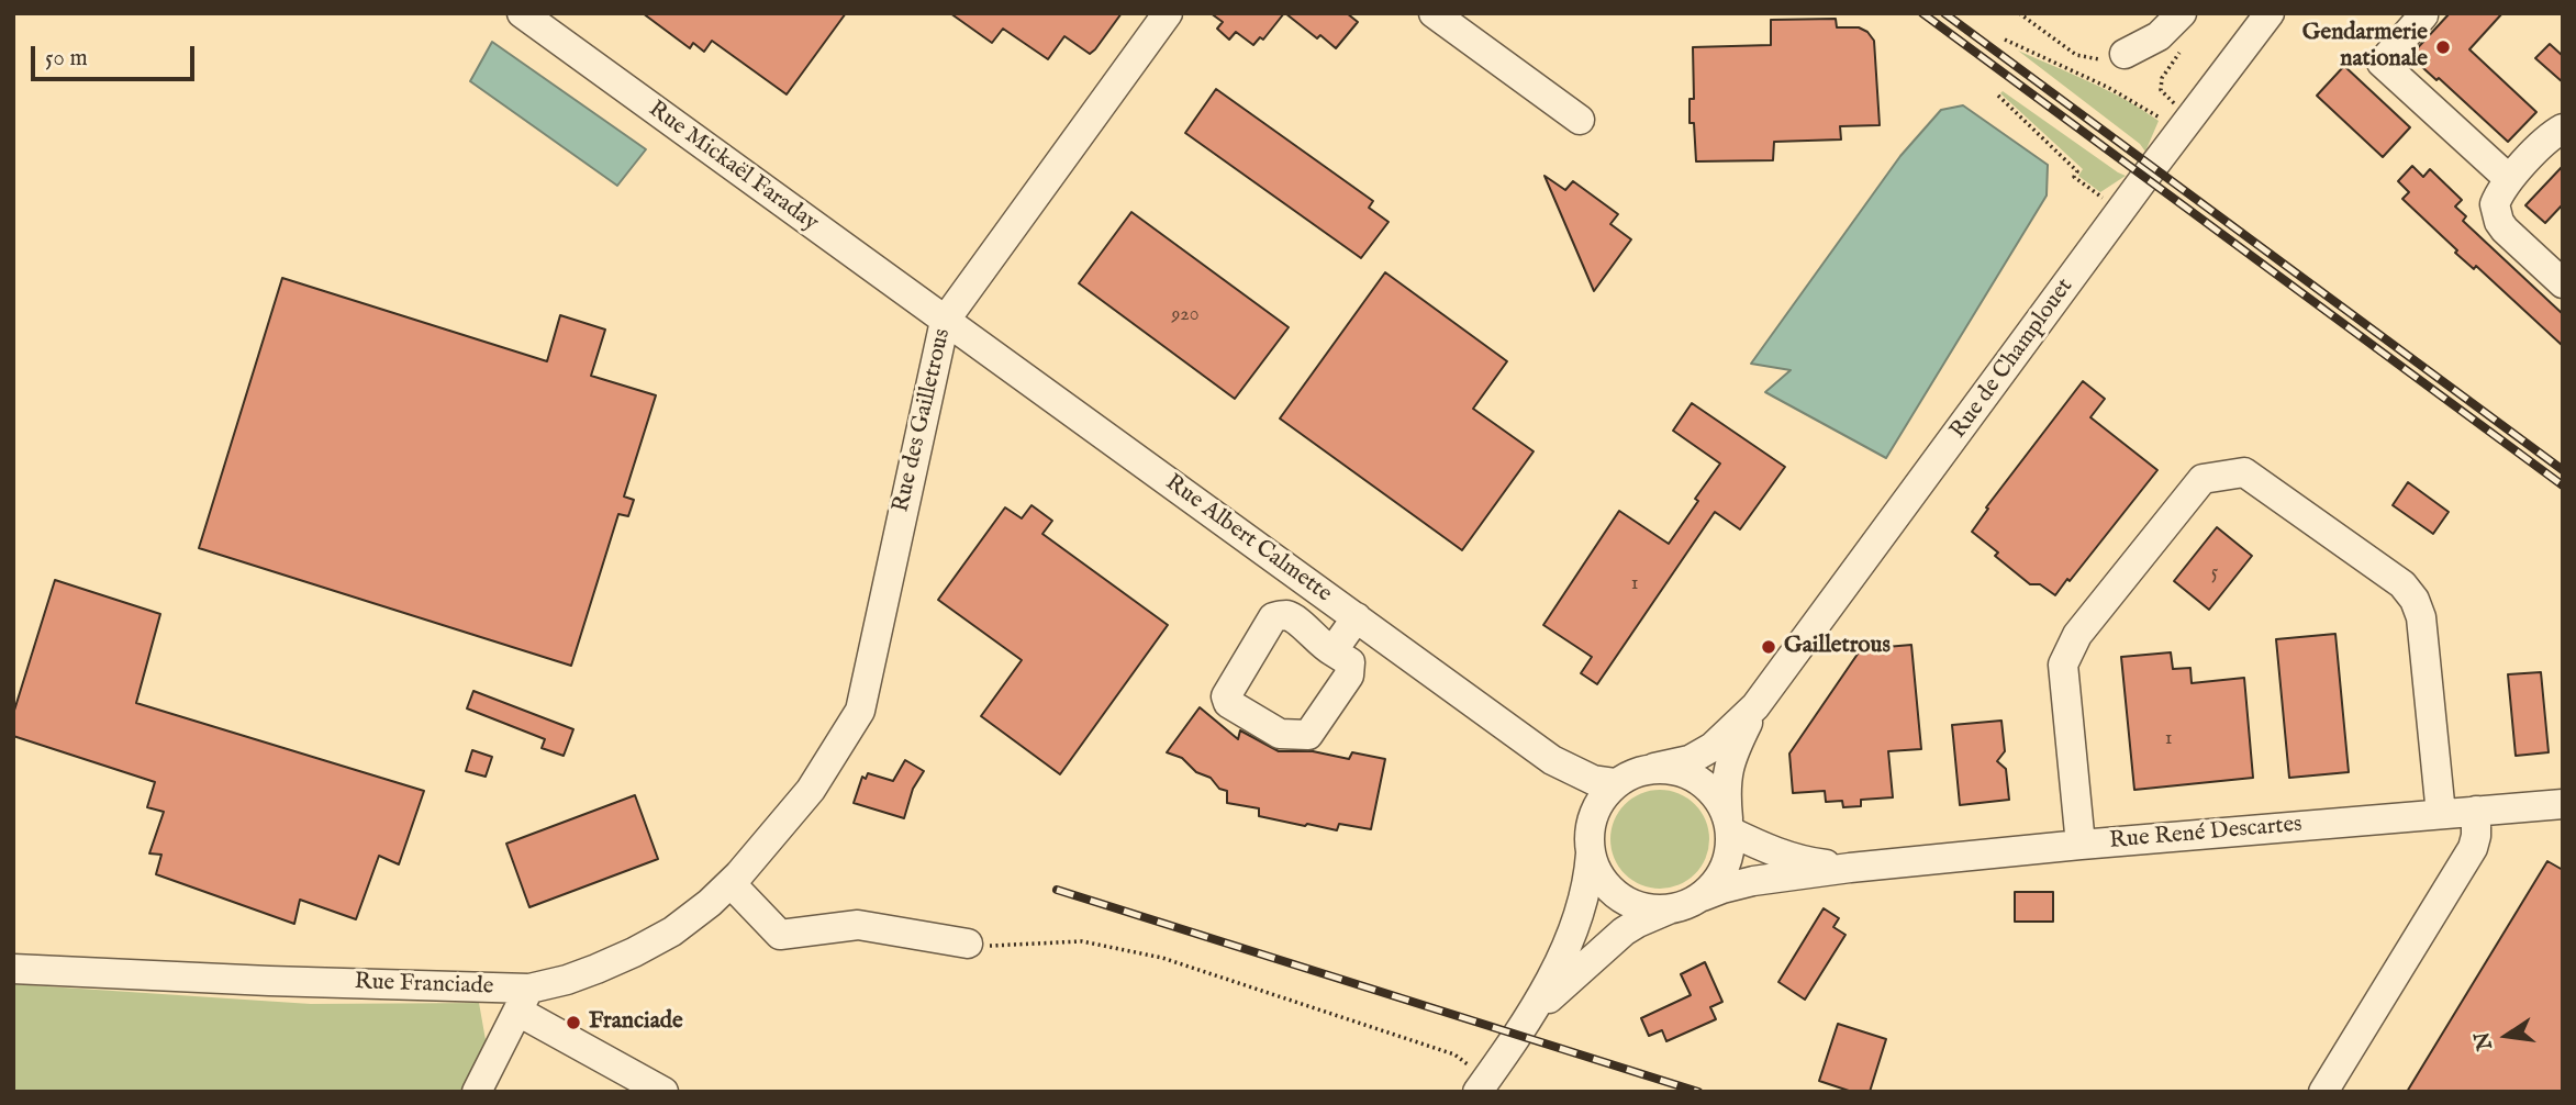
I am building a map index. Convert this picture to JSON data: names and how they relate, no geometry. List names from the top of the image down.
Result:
{
  "streets": {
    "street": [
      "Rue Mickaël Faraday",
      "Rue de Champlouet",
      "Rue des Gailletrous",
      "Rue Albert Calmette",
      "Rue René Descartes",
      "Rue Franciade"
    ]
  },
  "crossings": [
    ["Rue Mickaël Faraday", "Rue des Gailletrous"],
    ["Rue Mickaël Faraday", "Rue Albert Calmette"],
    ["Rue de Champlouet", "Rue Albert Calmette"],
    ["Rue de Champlouet", "Rue René Descartes"],
    ["Rue des Gailletrous", "Rue Albert Calmette"],
    ["Rue des Gailletrous", "Rue Franciade"],
    ["Rue Albert Calmette", "Rue René Descartes"]
  ],
  "places": ["Gendarmerie nationale", "Gailletrous", "Franciade"],
  "house_numbers": [
    "920",
    "5",
    "1",
    "1"
  ],
  "scale_bar": "50 m",
  "north": "left"
}
